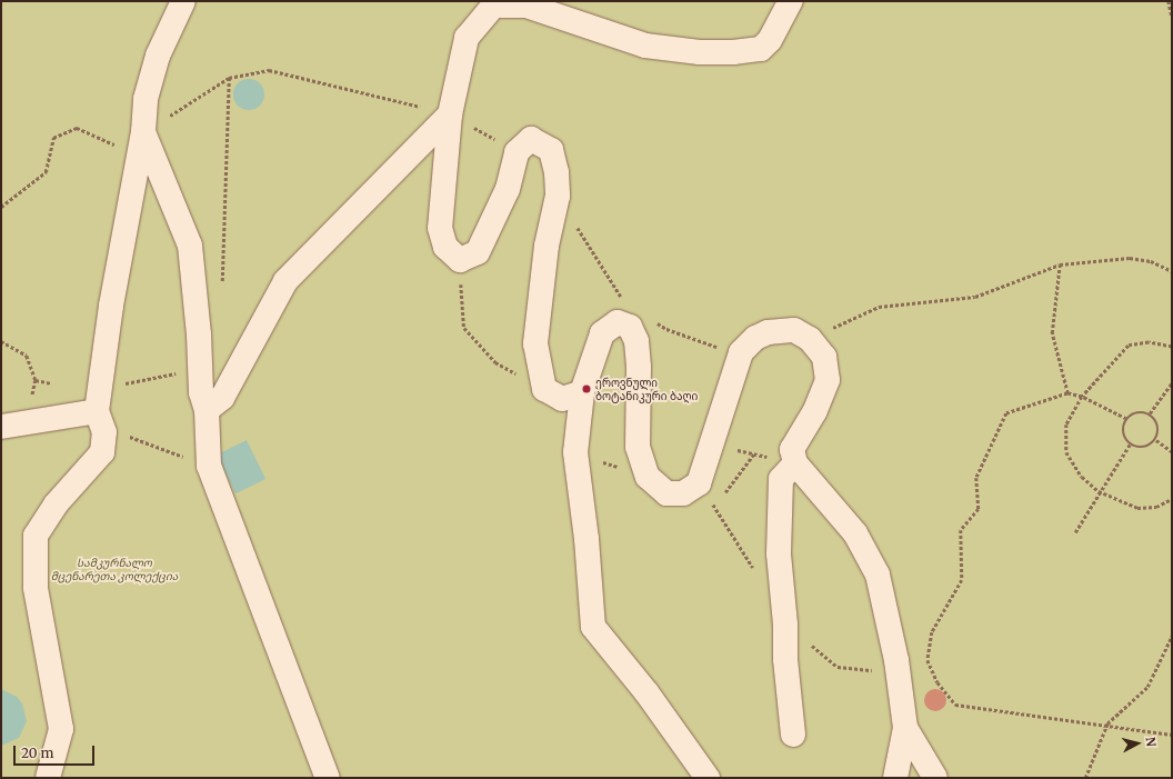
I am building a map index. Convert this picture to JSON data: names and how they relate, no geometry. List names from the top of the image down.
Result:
{
  "parks": ["სამკურნალო მცენარეთა კოლექცია"],
  "places": ["ეროვნული ბოტანიკური ბაღი"],
  "scale_bar": "20 m",
  "north": "right"
}
